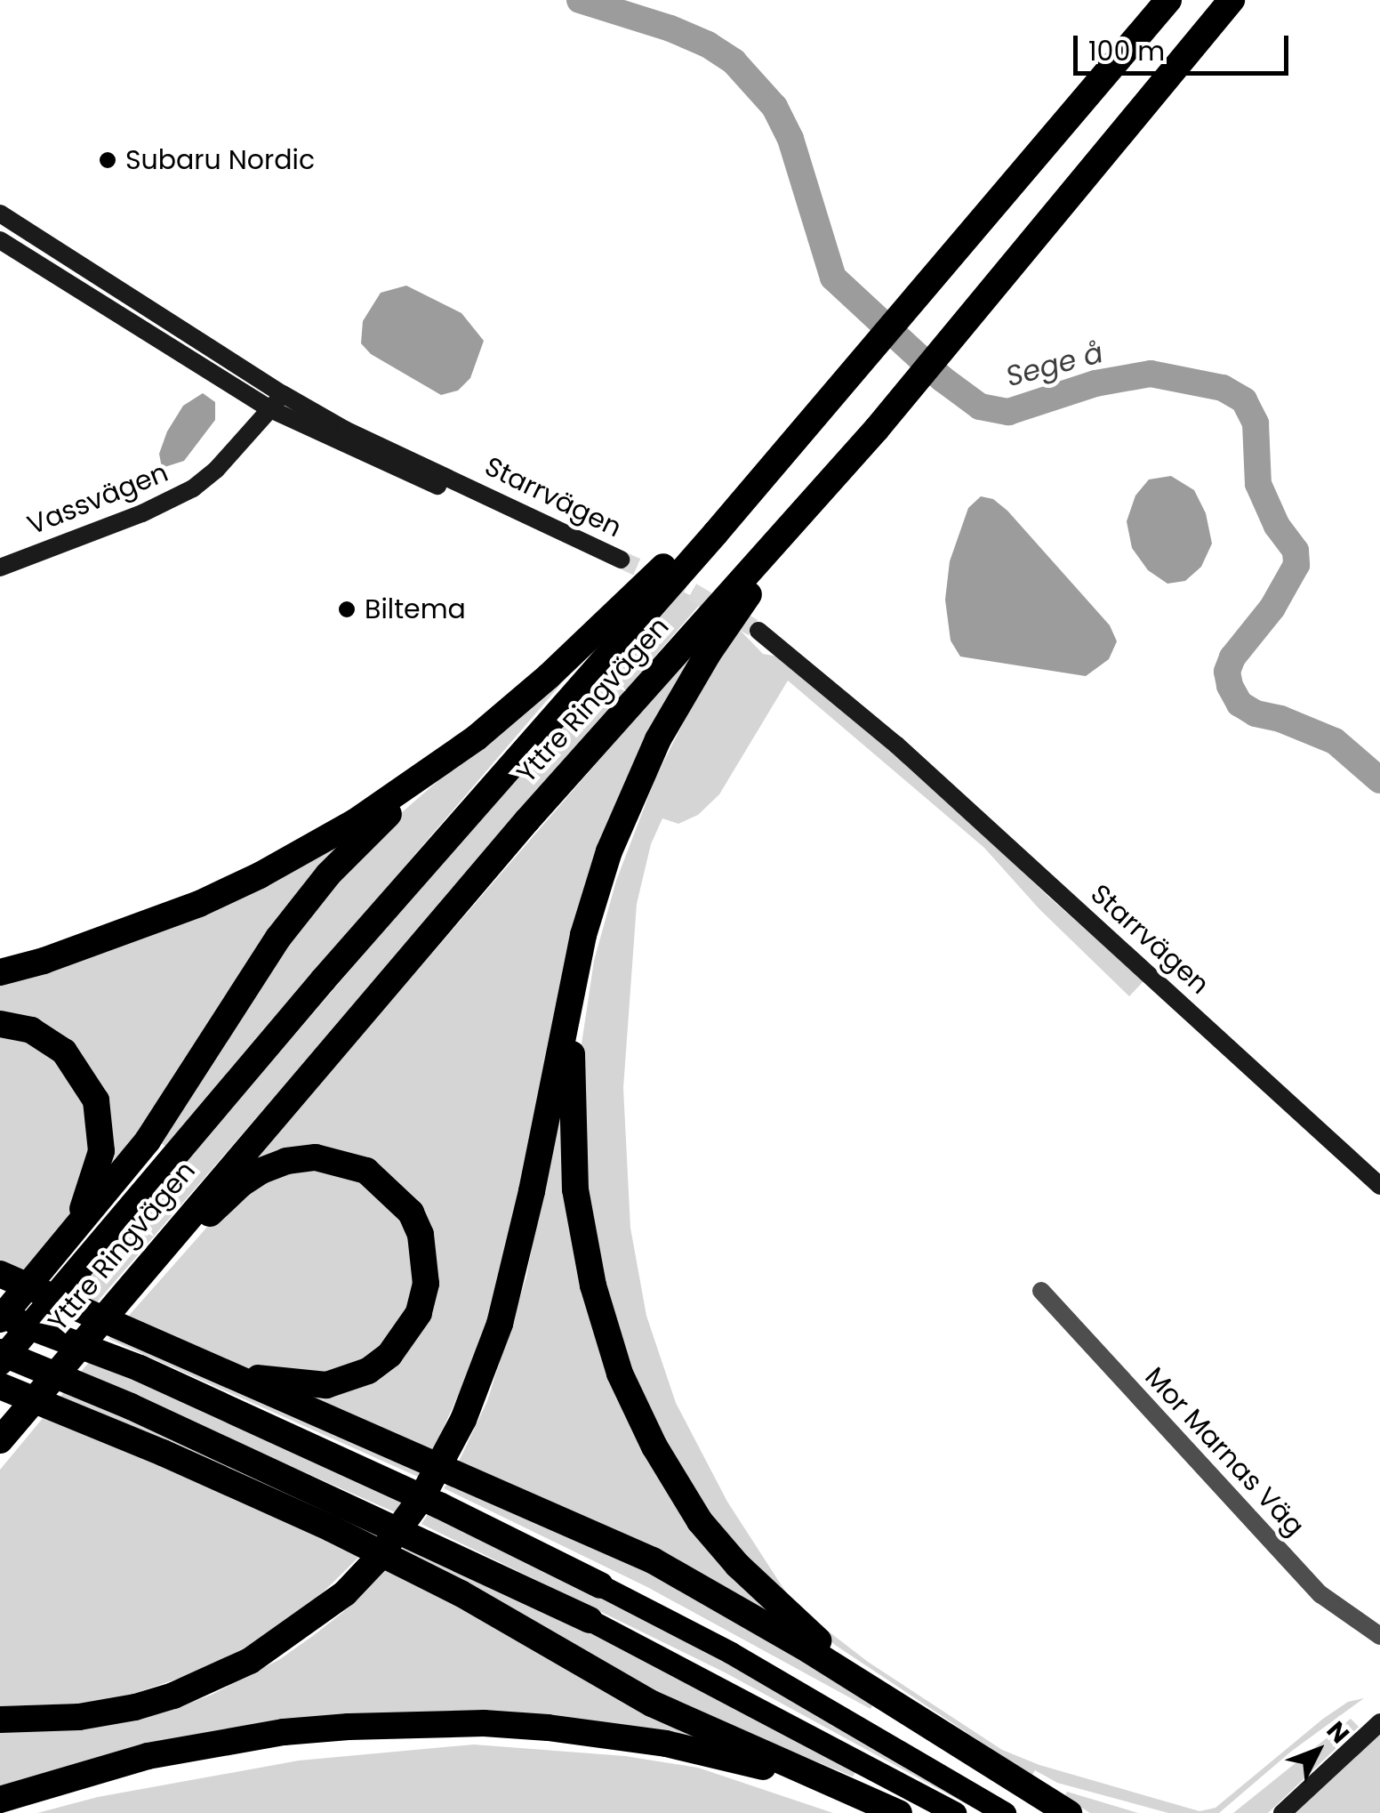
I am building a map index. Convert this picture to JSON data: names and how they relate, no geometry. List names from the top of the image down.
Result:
{
  "streets": {
    "highway": ["Yttre Ringvägen"],
    "street": ["Starrvägen", "Vassvägen", "Mor Marnas Väg"]
  },
  "crossings": [
    ["Starrvägen", "Vassvägen"]
  ],
  "water": ["Sege å"],
  "places": ["Subaru Nordic", "Biltema"],
  "scale_bar": "100 m",
  "north": "top right"
}
